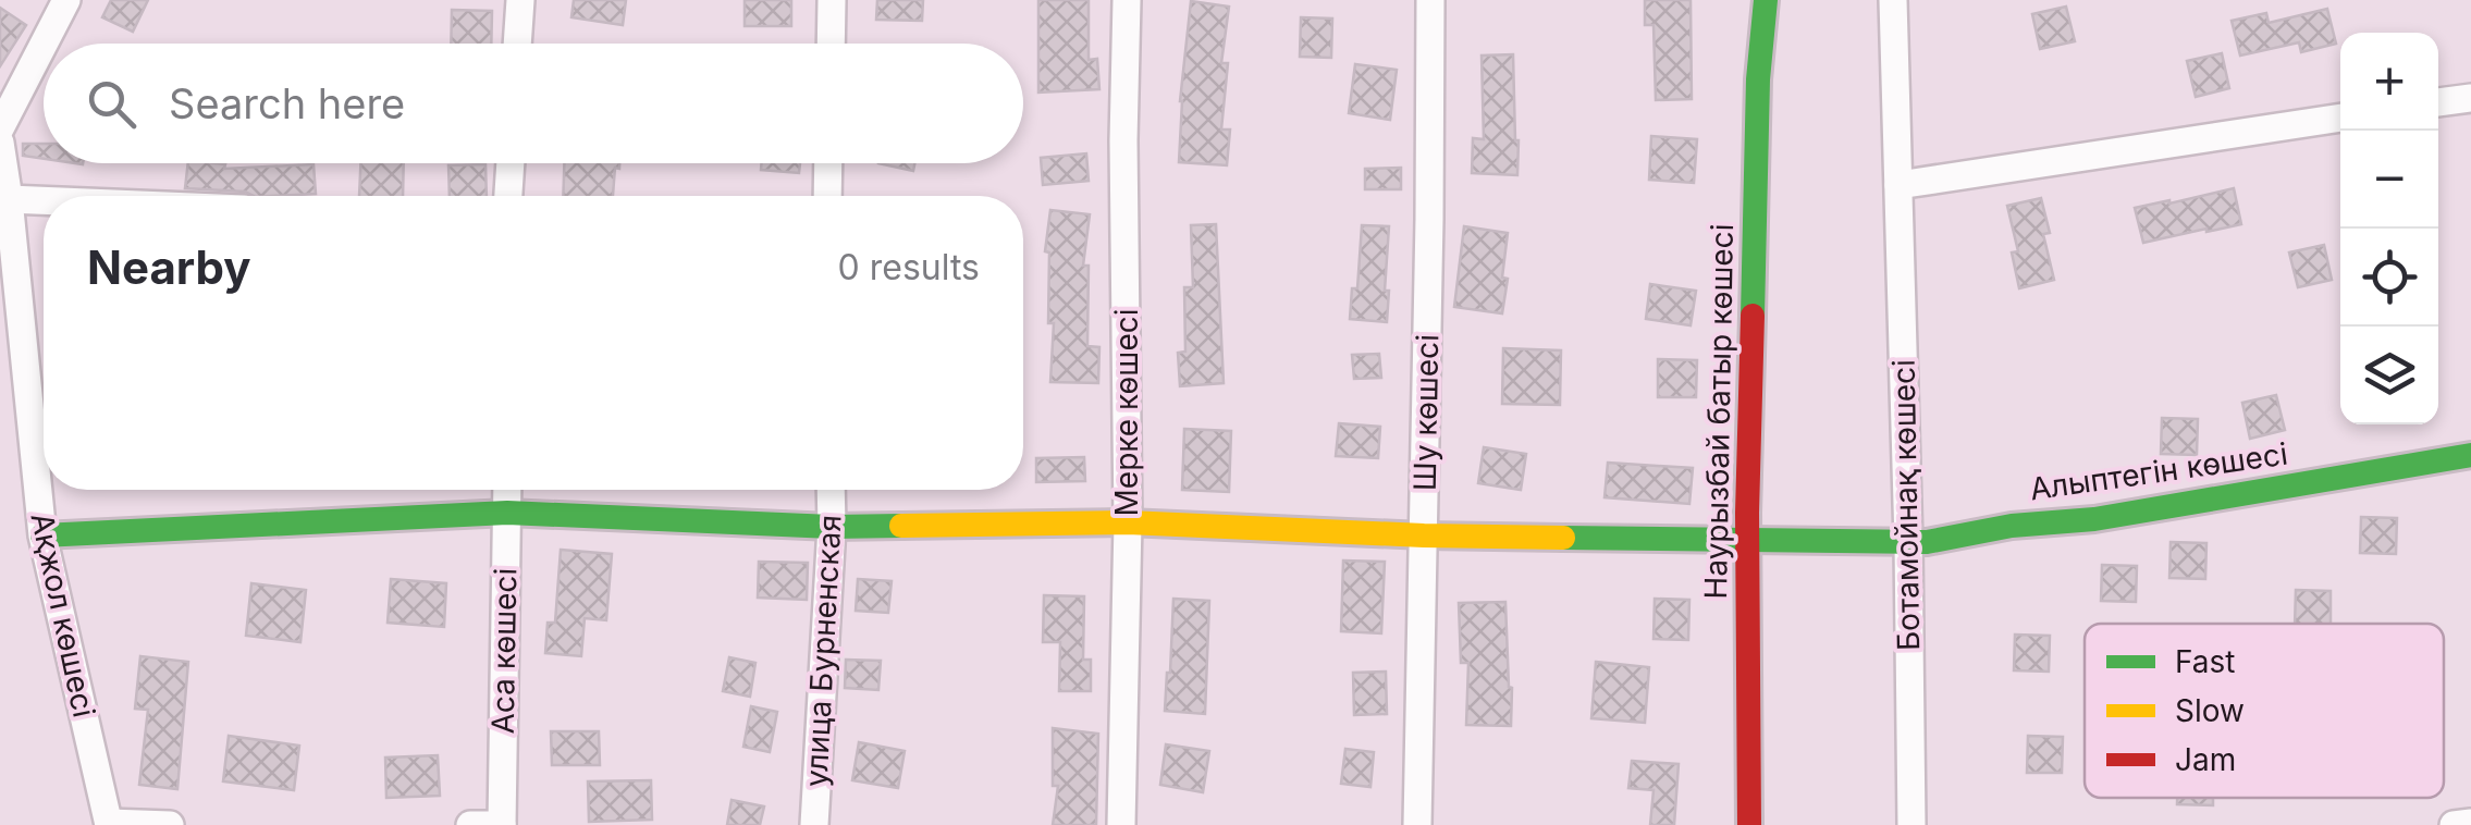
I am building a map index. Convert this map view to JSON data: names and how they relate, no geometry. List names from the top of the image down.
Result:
{
  "streets": {
    "street": [
      "Наурызбай батыр көшесі",
      "Мерке көшесі",
      "Шу көшесі",
      "Алыптегін көшесі",
      "Ботамойнақ көшесі",
      "Ақжол көшесі",
      "Аса көшесі",
      "улица Бурненская"
    ]
  },
  "crossings": [
    ["Наурызбай батыр көшесі", "Алыптегін көшесі"],
    ["Мерке көшесі", "Алыптегін көшесі"],
    ["Шу көшесі", "Алыптегін көшесі"],
    ["Алыптегін көшесі", "Ботамойнақ көшесі"],
    ["Алыптегін көшесі", "Ақжол көшесі"],
    ["Алыптегін көшесі", "Аса көшесі"],
    ["Алыптегін көшесі", "улица Бурненская"]
  ],
  "legend": ["Fast", "Slow", "Jam"],
  "page": {
    "map_buttons": ["+", "−"],
    "search": "Search here",
    "heading": ["Nearby", "0 results"]
  }
}
